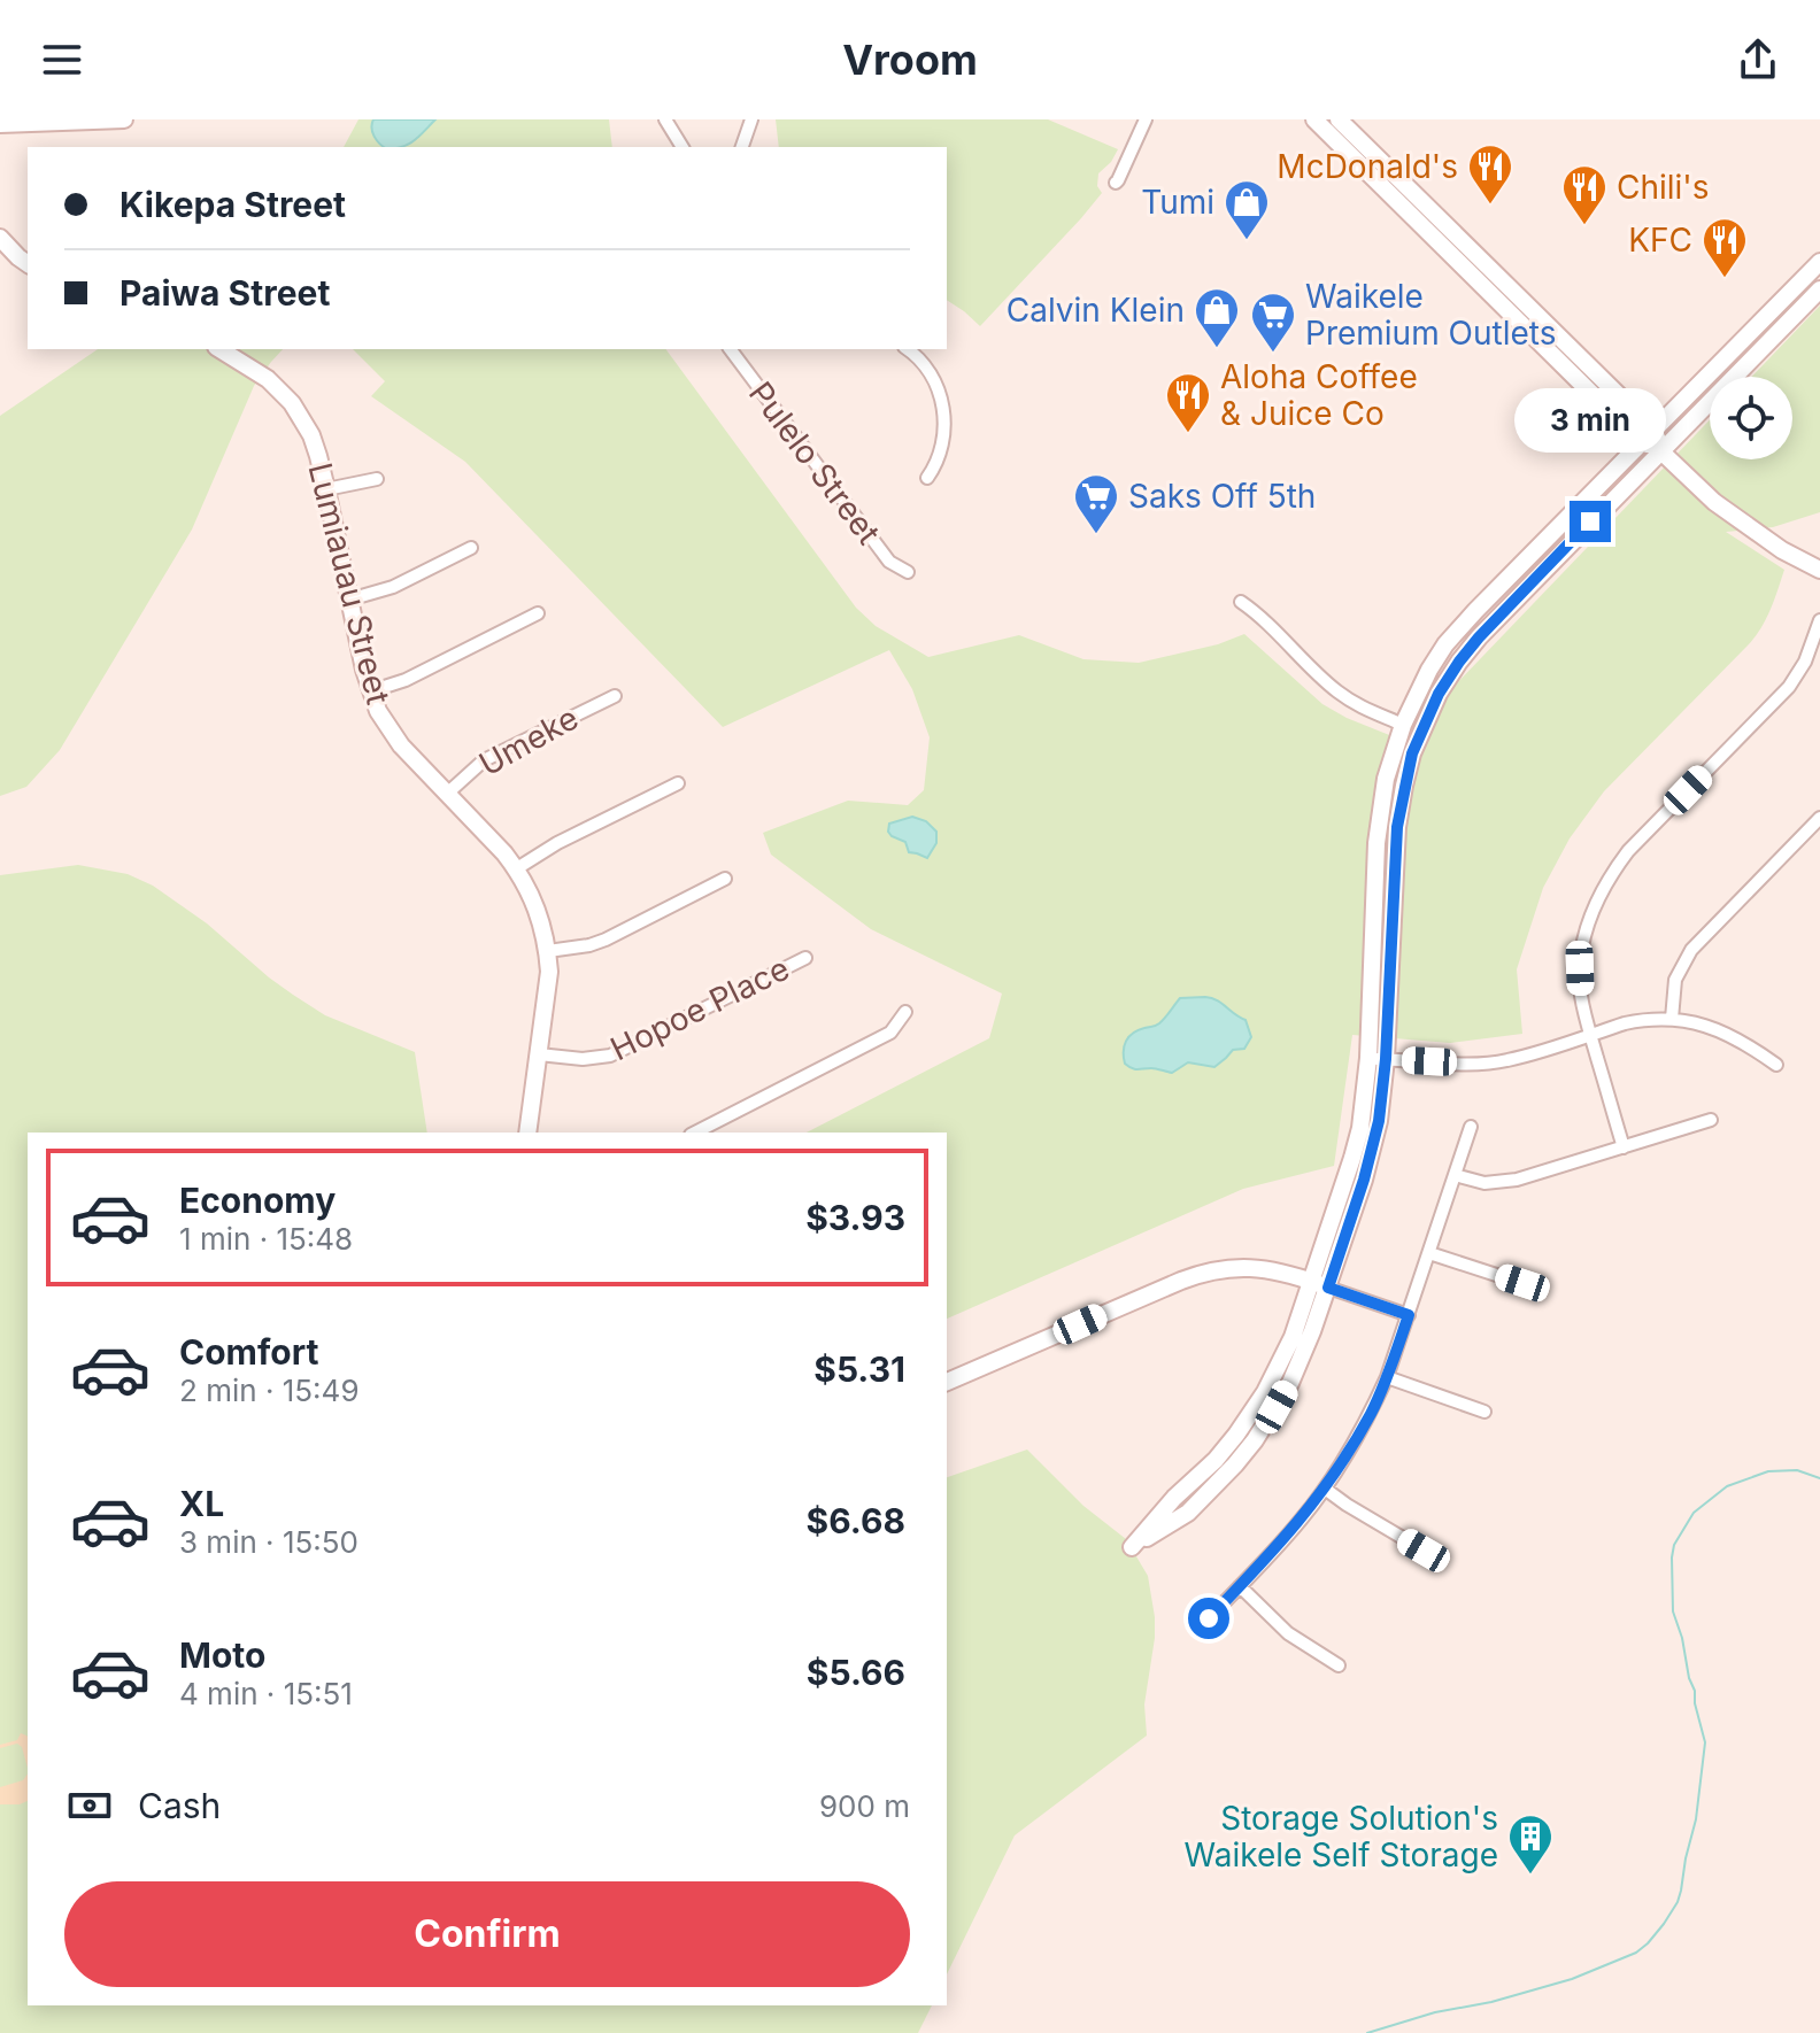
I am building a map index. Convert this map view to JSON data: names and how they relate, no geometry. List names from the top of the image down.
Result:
{
  "streets": {
    "street": [
      "Pulelo Street",
      "Lumiauau Street",
      "Umeke",
      "Hopoe Place"
    ]
  },
  "crossings": [
    ["Lumiauau Street", "Umeke"],
    ["Lumiauau Street", "Hopoe Place"]
  ],
  "places": {
    "restaurant": [
      "McDonald's",
      "Chili's",
      "KFC",
      "Aloha Coffee & Juice Co"
    ],
    "shop": ["Tumi", "Calvin Klein"],
    "supermarket": ["Waikele Premium Outlets", "Saks Off 5th"],
    "building": ["Storage Solution's Waikele Self Storage"]
  },
  "page": {
    "header": "Vroom",
    "banner": ["Kikepa Street", "Paiwa Street"],
    "bubble": "3 min",
    "list": [
      {
        "name": "Economy",
        "note": "1 min · 15:48",
        "value": "$3.93"
      },
      {
        "name": "Comfort",
        "note": "2 min · 15:49",
        "value": "$5.31"
      },
      {
        "name": "XL",
        "note": "3 min · 15:50",
        "value": "$6.68"
      },
      {
        "name": "Moto",
        "note": "4 min · 15:51",
        "value": "$5.66"
      }
    ],
    "pay": ["Cash", "900 m"],
    "buttons": "Confirm"
  }
}
